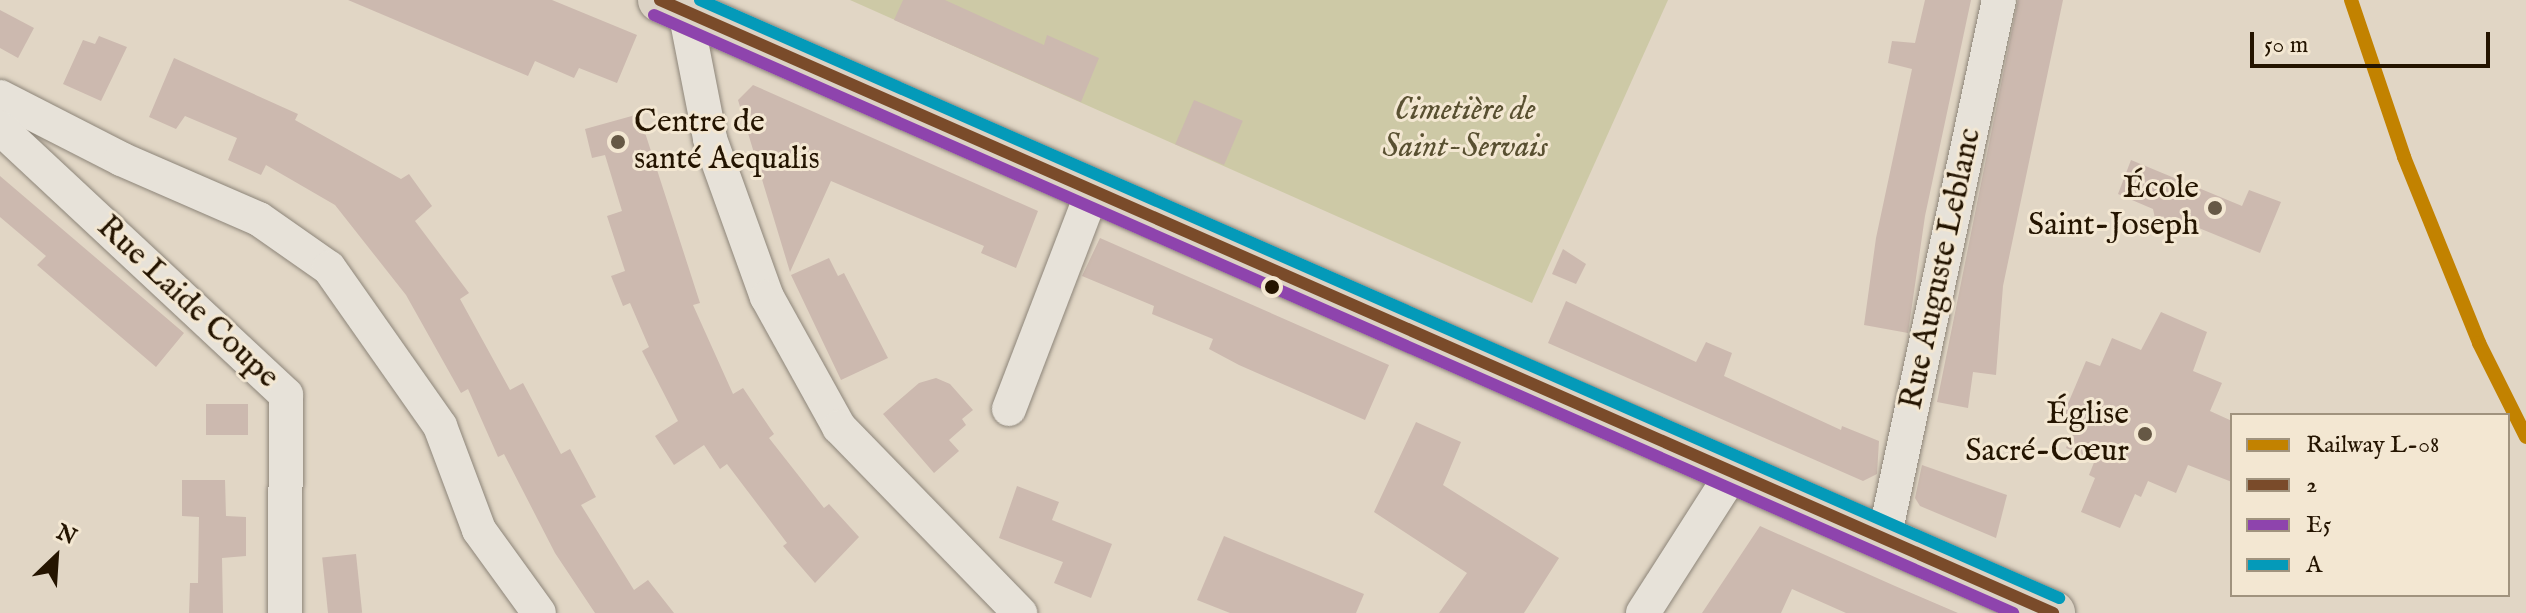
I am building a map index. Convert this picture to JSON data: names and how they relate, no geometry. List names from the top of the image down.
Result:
{
  "streets": {
    "street": ["Rue Auguste Leblanc", "Rue Laide Coupe"]
  },
  "parks": ["Cimetière de Saint-Servais"],
  "places": ["Centre de santé Aequalis", "École Saint-Joseph", "Église Sacré-Cœur"],
  "lines": [
    "rail line L-08",
    "transit line 2",
    "transit line A",
    "transit line E5"
  ],
  "legend": [
    "Railway L-08",
    "2",
    "E5",
    "A"
  ],
  "scale_bar": "50 m",
  "north": "top right"
}
